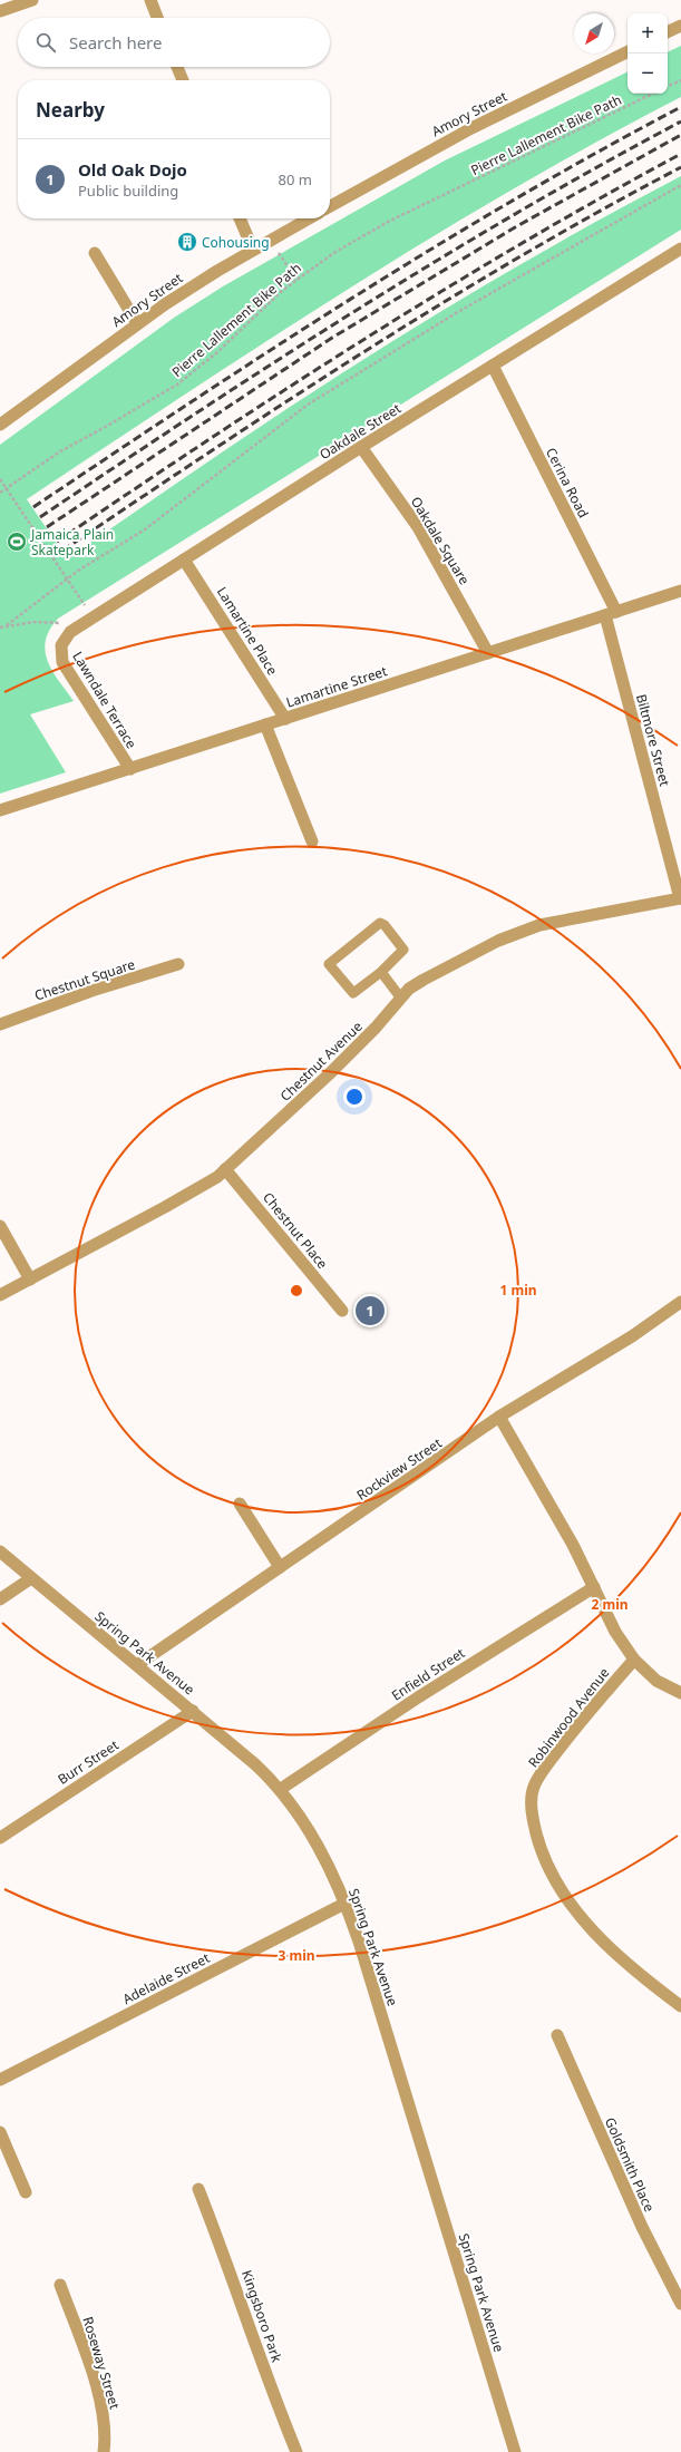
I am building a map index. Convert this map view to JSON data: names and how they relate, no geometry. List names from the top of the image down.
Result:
{
  "streets": {
    "street": [
      "Amory Street",
      "Oakdale Street",
      "Cerina Road",
      "Oakdale Square",
      "Lamartine Place",
      "Lamartine Street",
      "Lawndale Terrace",
      "Biltmore Street",
      "Chestnut Square",
      "Chestnut Avenue",
      "Chestnut Place",
      "Rockview Street",
      "Spring Park Avenue",
      "Enfield Street",
      "Robinwood Avenue",
      "Burr Street",
      "Adelaide Street",
      "Goldsmith Place",
      "Kingsboro Park",
      "Roseway Street"
    ],
    "path": ["Pierre Lallement Bike Path"]
  },
  "crossings": [
    ["Oakdale Street", "Cerina Road"],
    ["Oakdale Street", "Oakdale Square"],
    ["Oakdale Street", "Lamartine Place"],
    ["Oakdale Street", "Lawndale Terrace"],
    ["Cerina Road", "Lamartine Street"],
    ["Cerina Road", "Biltmore Street"],
    ["Oakdale Square", "Lamartine Street"],
    ["Lamartine Place", "Lamartine Street"],
    ["Lamartine Street", "Lawndale Terrace"],
    ["Lamartine Street", "Biltmore Street"],
    ["Biltmore Street", "Chestnut Avenue"],
    ["Chestnut Avenue", "Chestnut Place"],
    ["Rockview Street", "Spring Park Avenue"],
    ["Spring Park Avenue", "Enfield Street"],
    ["Spring Park Avenue", "Burr Street"],
    ["Spring Park Avenue", "Adelaide Street"]
  ],
  "places": {
    "building": ["Cohousing"],
    "sports": ["Jamaica Plain Skatepark"]
  },
  "north": "bottom left",
  "page": {
    "map_buttons": ["+", "−"],
    "search": "Search here",
    "heading": "Nearby",
    "list": [
      {
        "mark": "1",
        "name": "Old Oak Dojo",
        "note": "Public building",
        "value": "80 m"
      }
    ],
    "pins": "1"
  },
  "rings": ["1 min", "2 min", "3 min"]
}
